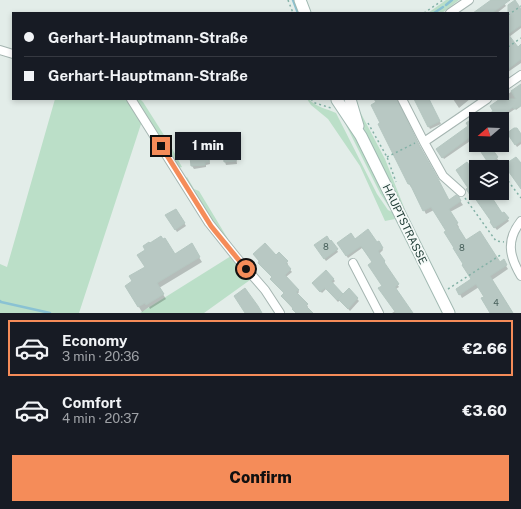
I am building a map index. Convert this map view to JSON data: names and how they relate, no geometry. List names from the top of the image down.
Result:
{
  "streets": {
    "main road": ["HAUPTSTRASSE"]
  },
  "house_numbers": ["8", "8", "4"],
  "north": "left",
  "page": {
    "banner": ["Gerhart-Hauptmann-Straße", "Gerhart-Hauptmann-Straße"],
    "bubble": "1 min",
    "list": [
      {
        "name": "Economy",
        "note": "3 min · 20:36",
        "value": "€2.66"
      },
      {
        "name": "Comfort",
        "note": "4 min · 20:37",
        "value": "€3.60"
      }
    ],
    "buttons": "Confirm"
  }
}
